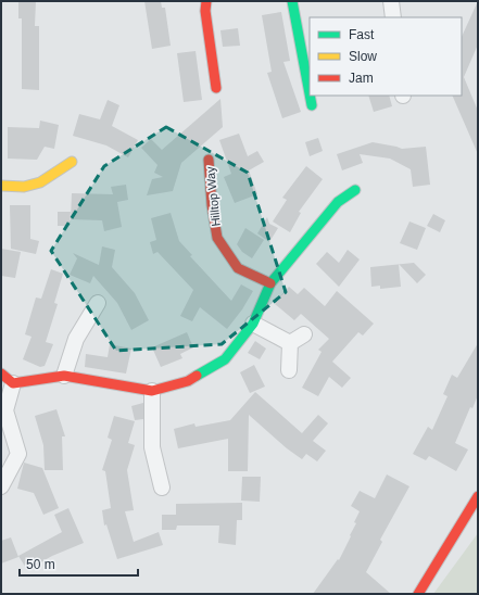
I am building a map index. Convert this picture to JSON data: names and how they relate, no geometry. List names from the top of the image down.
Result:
{
  "streets": {
    "street": ["Hilltop Way"]
  },
  "legend": ["Fast", "Slow", "Jam"],
  "scale_bar": "50 m"
}
